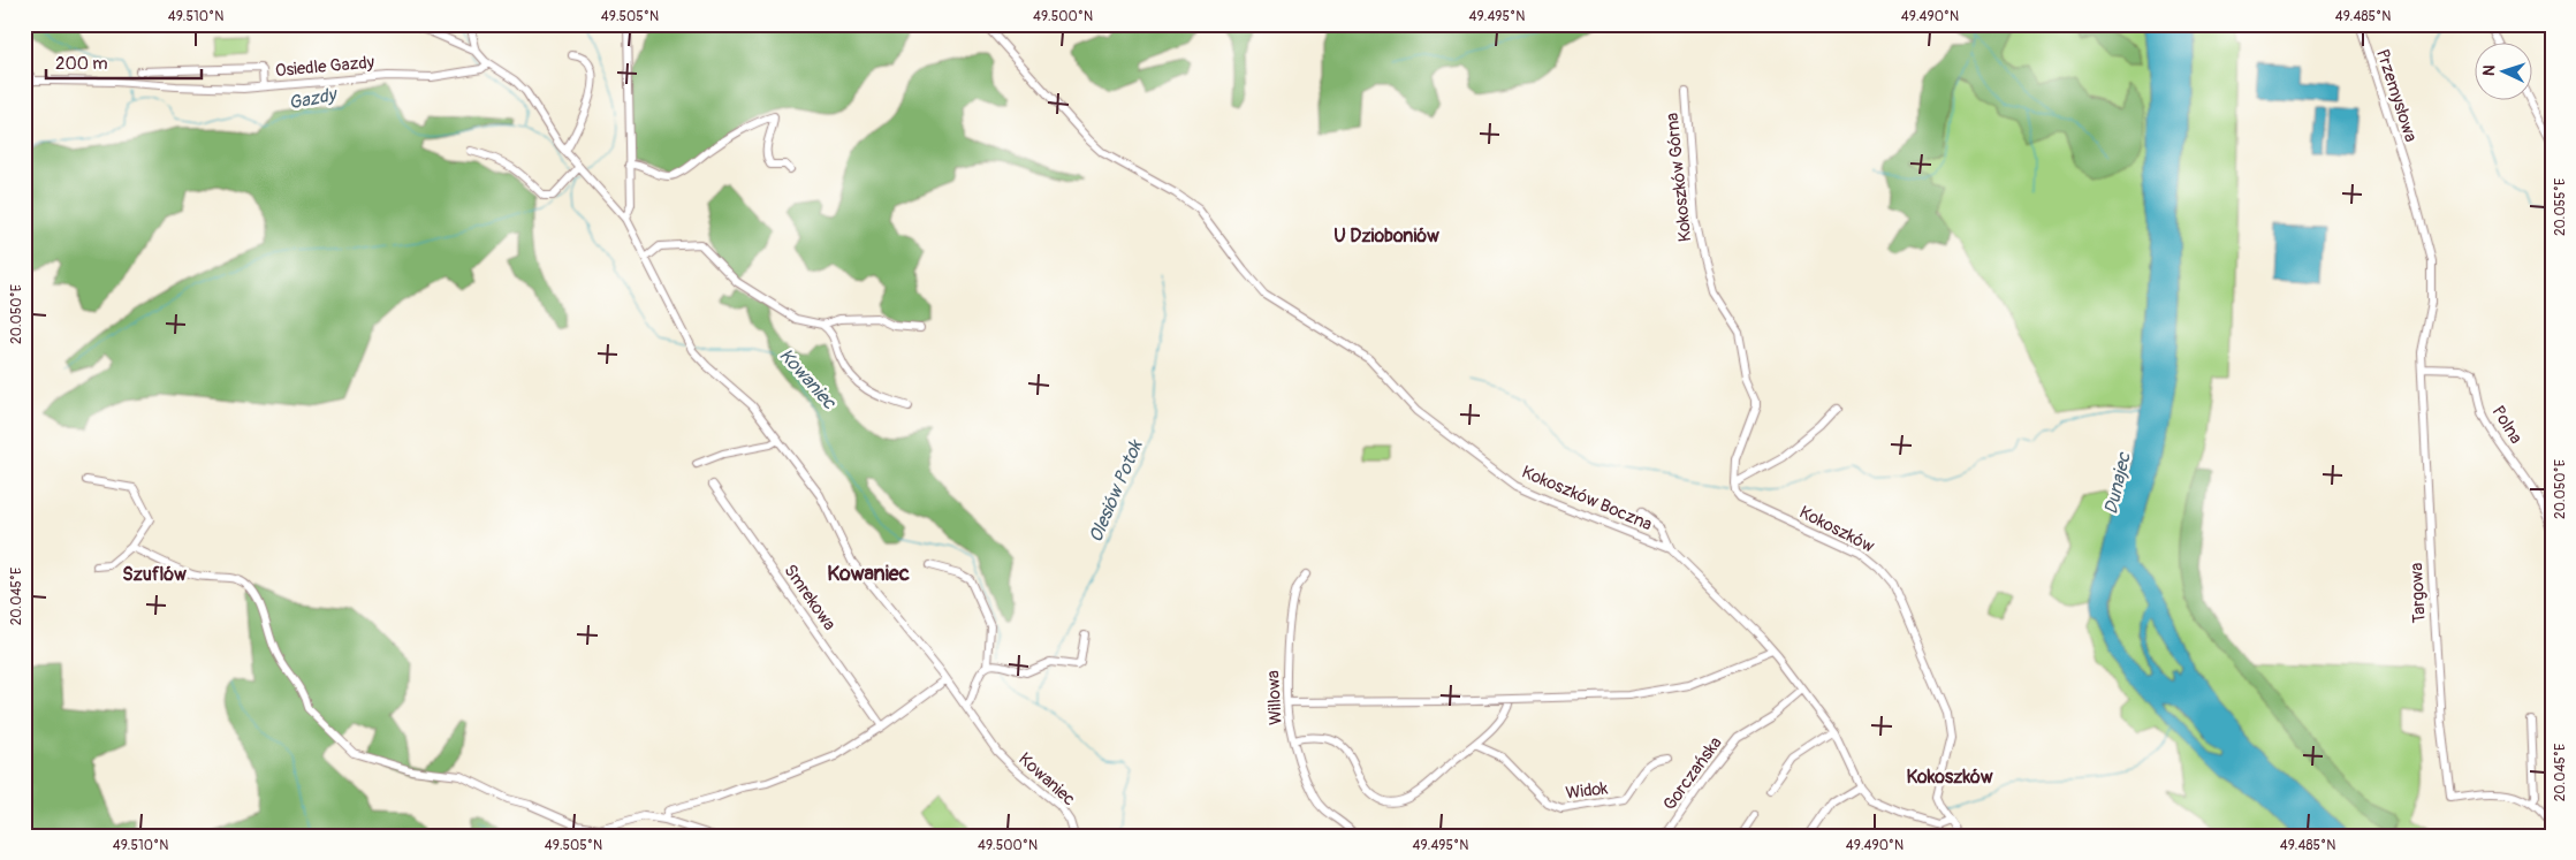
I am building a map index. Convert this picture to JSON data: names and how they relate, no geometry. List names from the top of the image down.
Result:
{
  "streets": {
    "street": [
      "Osiedle Gazdy",
      "Przemysłowa",
      "Kokoszków Górna",
      "Polna",
      "Kokoszków Boczna",
      "Kokoszków",
      "Targowa",
      "Smrekowa",
      "Willowa",
      "Gorczańska",
      "Kowaniec",
      "Widok"
    ]
  },
  "crossings": [
    ["Przemysłowa", "Targowa"],
    ["Kokoszków Górna", "Kokoszków"],
    ["Polna", "Targowa"],
    ["Kokoszków Boczna", "Kokoszków"],
    ["Kokoszków Boczna", "Gorczańska"]
  ],
  "districts": [
    "U Dzioboniów",
    "Kowaniec",
    "Szuflów",
    "Kokoszków"
  ],
  "water": [
    "Gazdy",
    "Kowaniec",
    "Dunajec",
    "Olesiów Potok"
  ],
  "scale_bar": "200 m",
  "north": "left",
  "coordinates": [
    "49.510°N",
    "49.505°N",
    "49.500°N",
    "49.495°N",
    "49.490°N",
    "49.485°N",
    "20.055°E",
    "20.050°E",
    "20.045°E"
  ]
}
